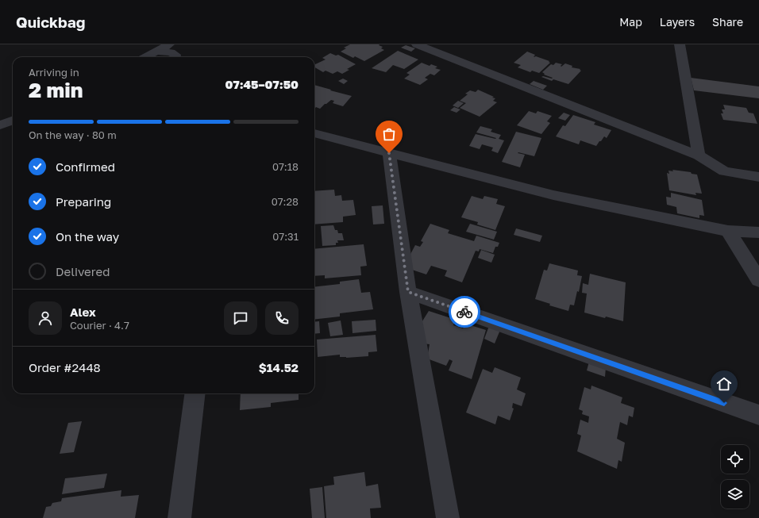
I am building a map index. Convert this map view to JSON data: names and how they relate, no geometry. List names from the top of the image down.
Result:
{
  "page": {
    "header": "Quickbag",
    "nav": ["Map", "Layers", "Share"],
    "heading": ["2 min", "Arriving in", "07:45–07:50"],
    "panel": [
      "Alex",
      "Courier · 4.7",
      "Order #2448",
      "$14.52"
    ],
    "bar": "On the way · 80 m",
    "list": [
      ["Confirmed", "07:18"],
      ["Preparing", "07:28"],
      ["On the way", "07:31"],
      "Delivered"
    ]
  }
}
